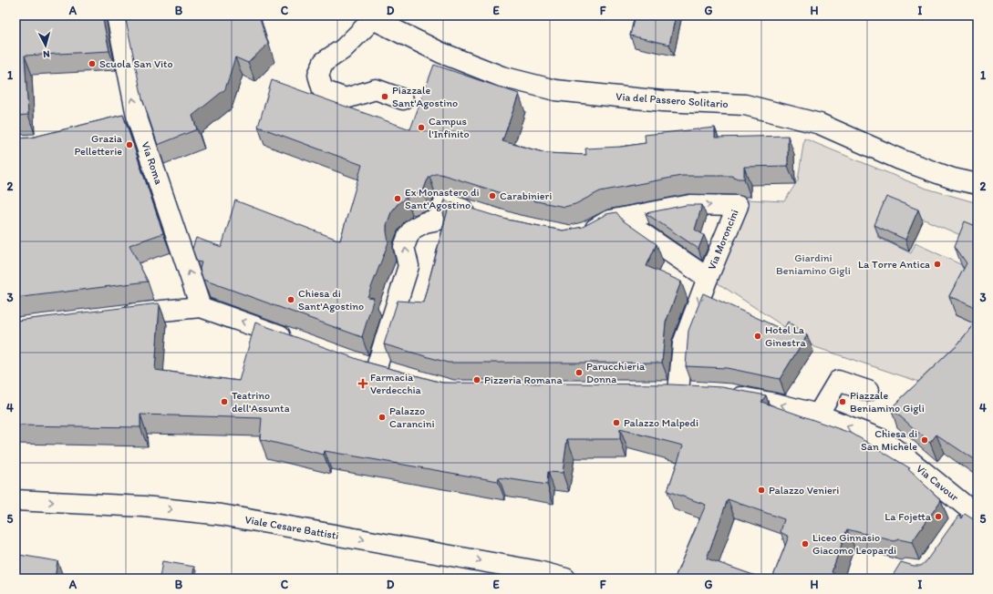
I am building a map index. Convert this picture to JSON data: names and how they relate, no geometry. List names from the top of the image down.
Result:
{
  "streets": {
    "street": [
      "Via del Passero Solitario",
      "Via Roma",
      "Via Moroncini",
      "Via Cavour",
      "Viale Cesare Battisti"
    ]
  },
  "one_way": ["Via Roma", "Via Cavour", "Viale Cesare Battisti"],
  "parks": ["Giardini Beniamino Gigli"],
  "places": {
    "other": [
      "Scuola San Vito",
      "Piazzale Sant'Agostino",
      "Campus l'Infinito",
      "Grazia Pelletterie",
      "Carabinieri",
      "Ex Monastero di Sant'Agostino",
      "La Torre Antica",
      "Chiesa di Sant'Agostino",
      "Hotel La Ginestra",
      "Parucchieria Donna",
      "Pizzeria Romana",
      "Teatrino dell'Assunta",
      "Piazzale Beniamino Gigli",
      "Palazzo Carancini",
      "Palazzo Malpedi",
      "Chiesa di San Michele",
      "Palazzo Venieri",
      "La Fojetta",
      "Liceo Ginnasio Giacomo Leopardi"
    ],
    "health": ["Farmacia Verdecchia"]
  },
  "north": "bottom",
  "grid": {
    "columns": [
      "A",
      "B",
      "C",
      "D",
      "E",
      "F",
      "G",
      "H",
      "I"
    ],
    "rows": [
      "1",
      "2",
      "3",
      "4",
      "5"
    ]
  }
}
